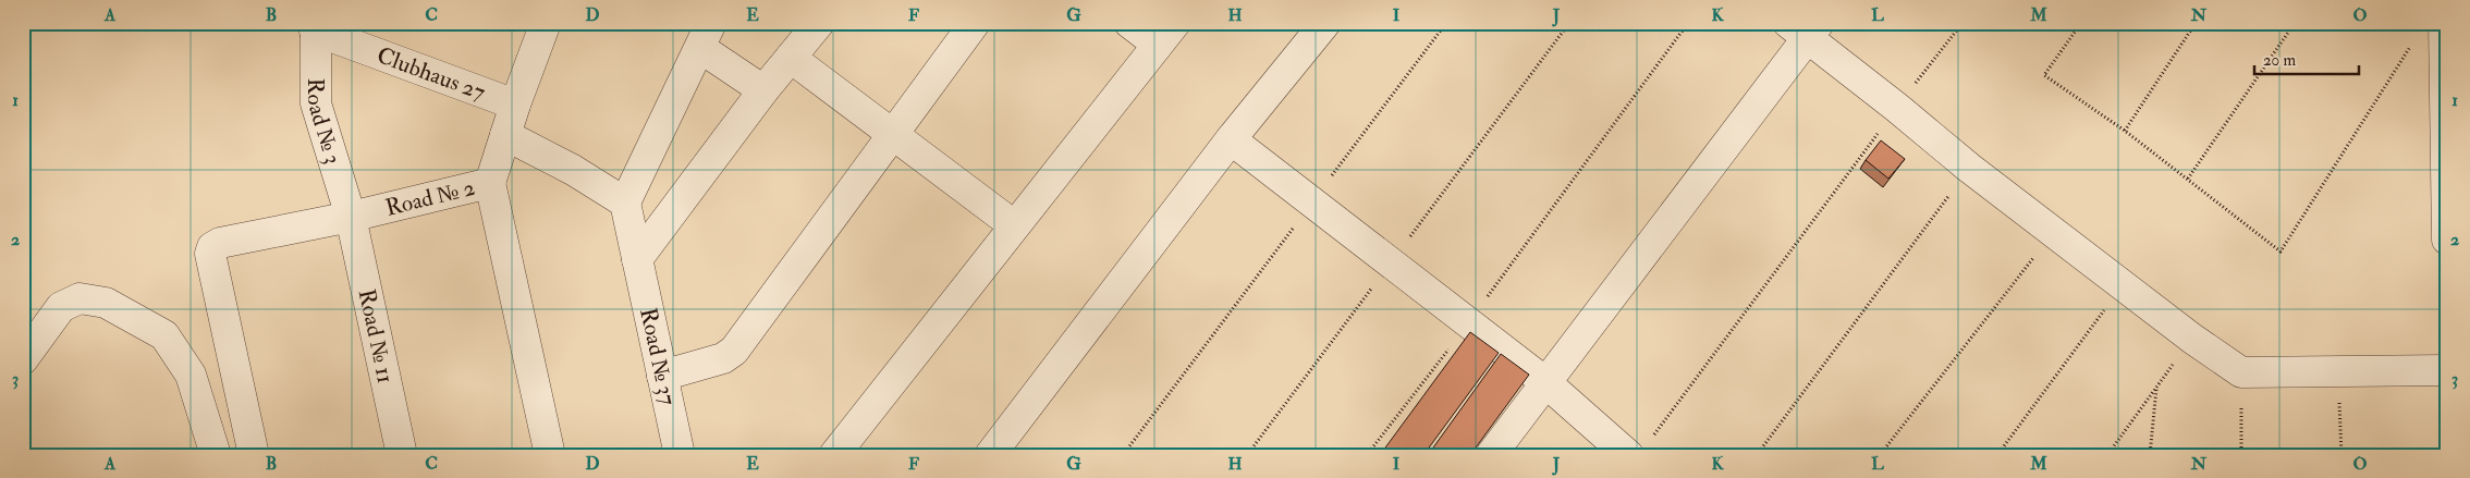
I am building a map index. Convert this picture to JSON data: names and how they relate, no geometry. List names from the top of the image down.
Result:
{
  "streets": {
    "street": [
      "Clubhaus 27",
      "Road № 3",
      "Road № 2",
      "Road № 11",
      "Road № 37"
    ]
  },
  "crossings": [
    ["Clubhaus 27", "Road № 3"],
    ["Clubhaus 27", "Road № 2"],
    ["Road № 3", "Road № 2"],
    ["Road № 3", "Road № 11"],
    ["Road № 2", "Road № 11"]
  ],
  "scale_bar": "20 m",
  "grid": {
    "columns": [
      "A",
      "B",
      "C",
      "D",
      "E",
      "F",
      "G",
      "H",
      "I",
      "J",
      "K",
      "L",
      "M",
      "N",
      "O"
    ],
    "rows": ["1", "2", "3"]
  }
}
